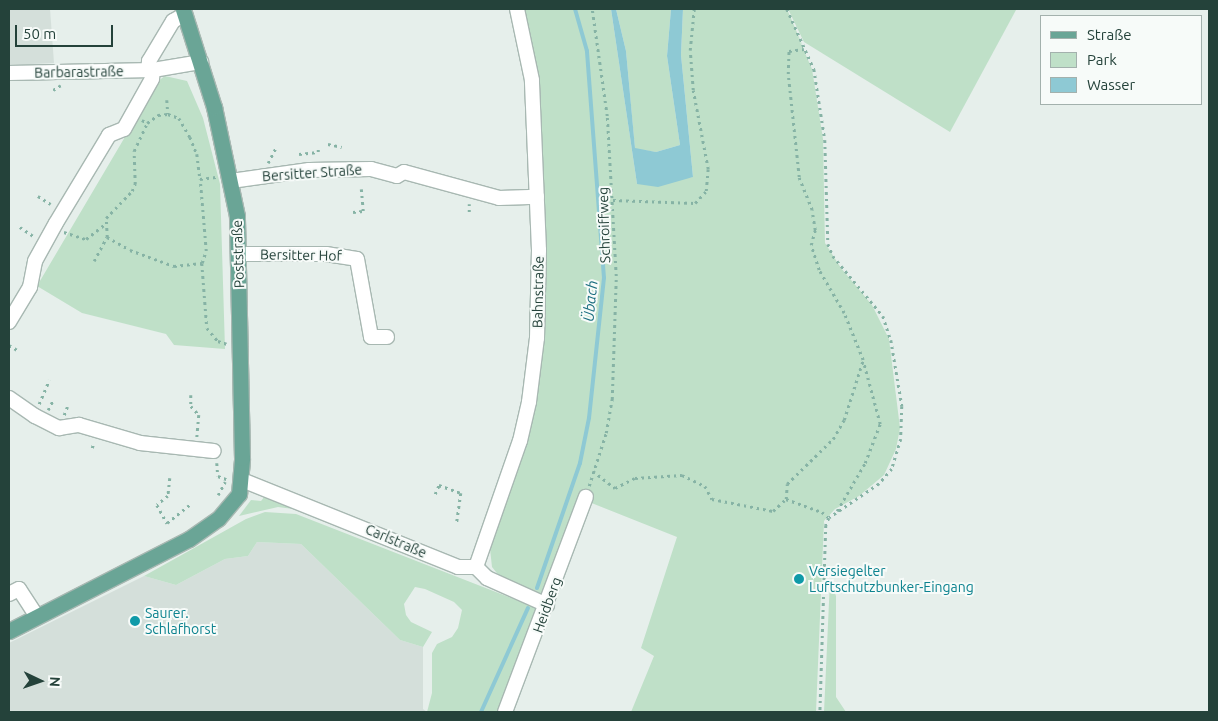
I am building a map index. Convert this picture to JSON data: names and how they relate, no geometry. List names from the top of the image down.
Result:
{
  "streets": {
    "main road": ["Poststraße"],
    "street": [
      "Barbarastraße",
      "Bersitter Straße",
      "Bersitter Hof",
      "Bahnstraße",
      "Carlstraße",
      "Heidberg"
    ],
    "path": ["Schroiffweg"]
  },
  "crossings": [
    ["Barbarastraße", "Poststraße"],
    ["Bersitter Straße", "Poststraße"],
    ["Bersitter Straße", "Bahnstraße"],
    ["Schroiffweg", "Heidberg"],
    ["Poststraße", "Bersitter Hof"],
    ["Poststraße", "Carlstraße"],
    ["Bahnstraße", "Carlstraße"]
  ],
  "water": ["Übach"],
  "places": ["Versiegelter Luftschutzbunker-Eingang", "Saurer. Schlafhorst"],
  "legend": ["Straße", "Park", "Wasser"],
  "scale_bar": "50 m",
  "north": "right"
}
